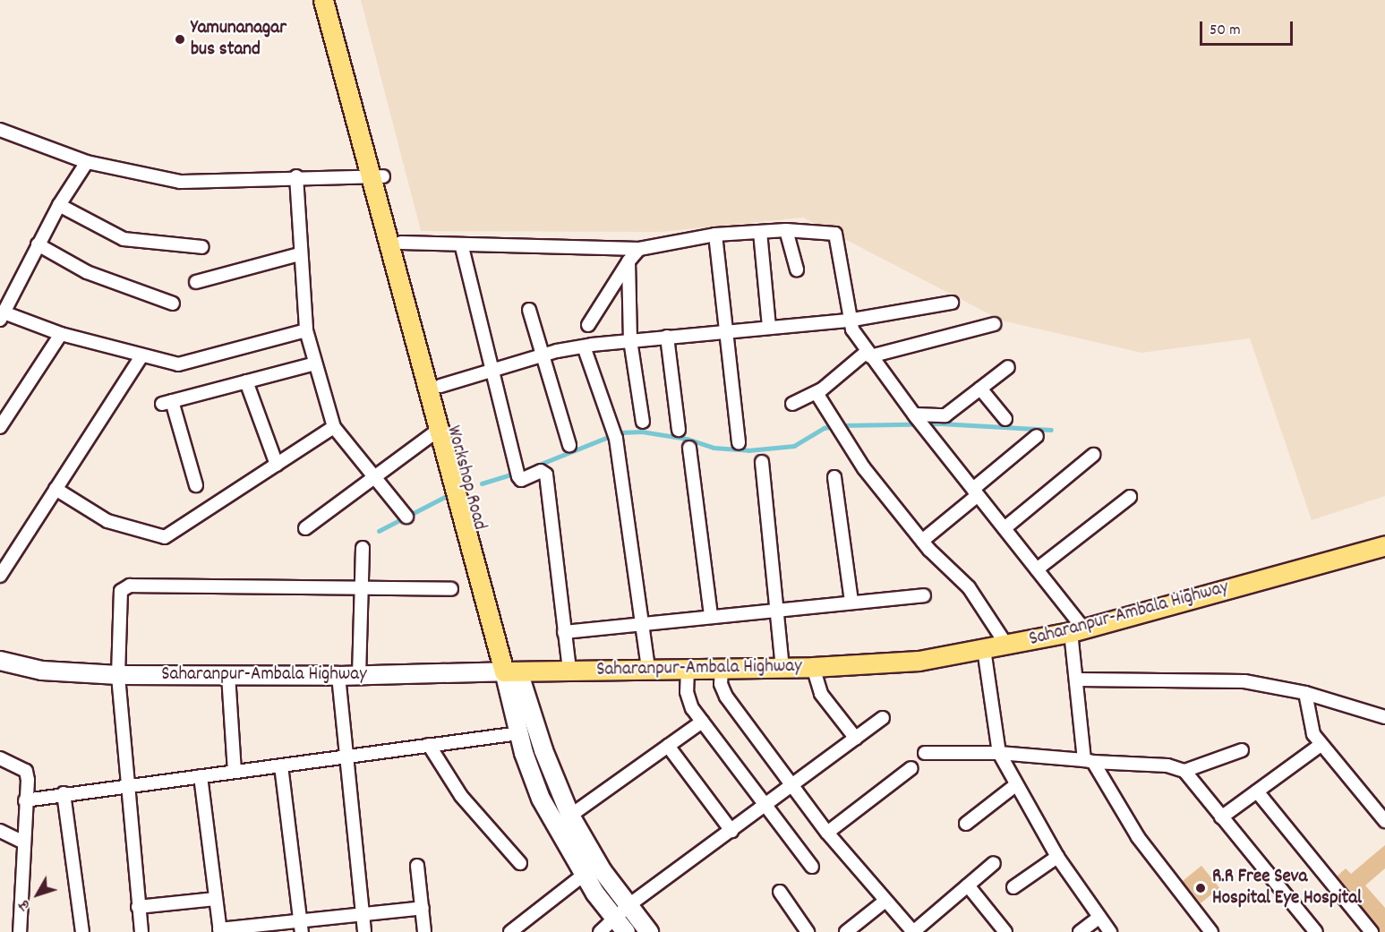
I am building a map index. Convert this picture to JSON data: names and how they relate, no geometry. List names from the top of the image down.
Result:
{
  "streets": {
    "main road": ["Workshop Road", "Saharanpur-Ambala Highway"]
  },
  "crossings": [
    ["Workshop Road", "Saharanpur-Ambala Highway"]
  ],
  "places": ["Yamunanagar bus stand", "R.R Free Seva Hospital Eye Hospital"],
  "scale_bar": "50 m",
  "north": "bottom left"
}
